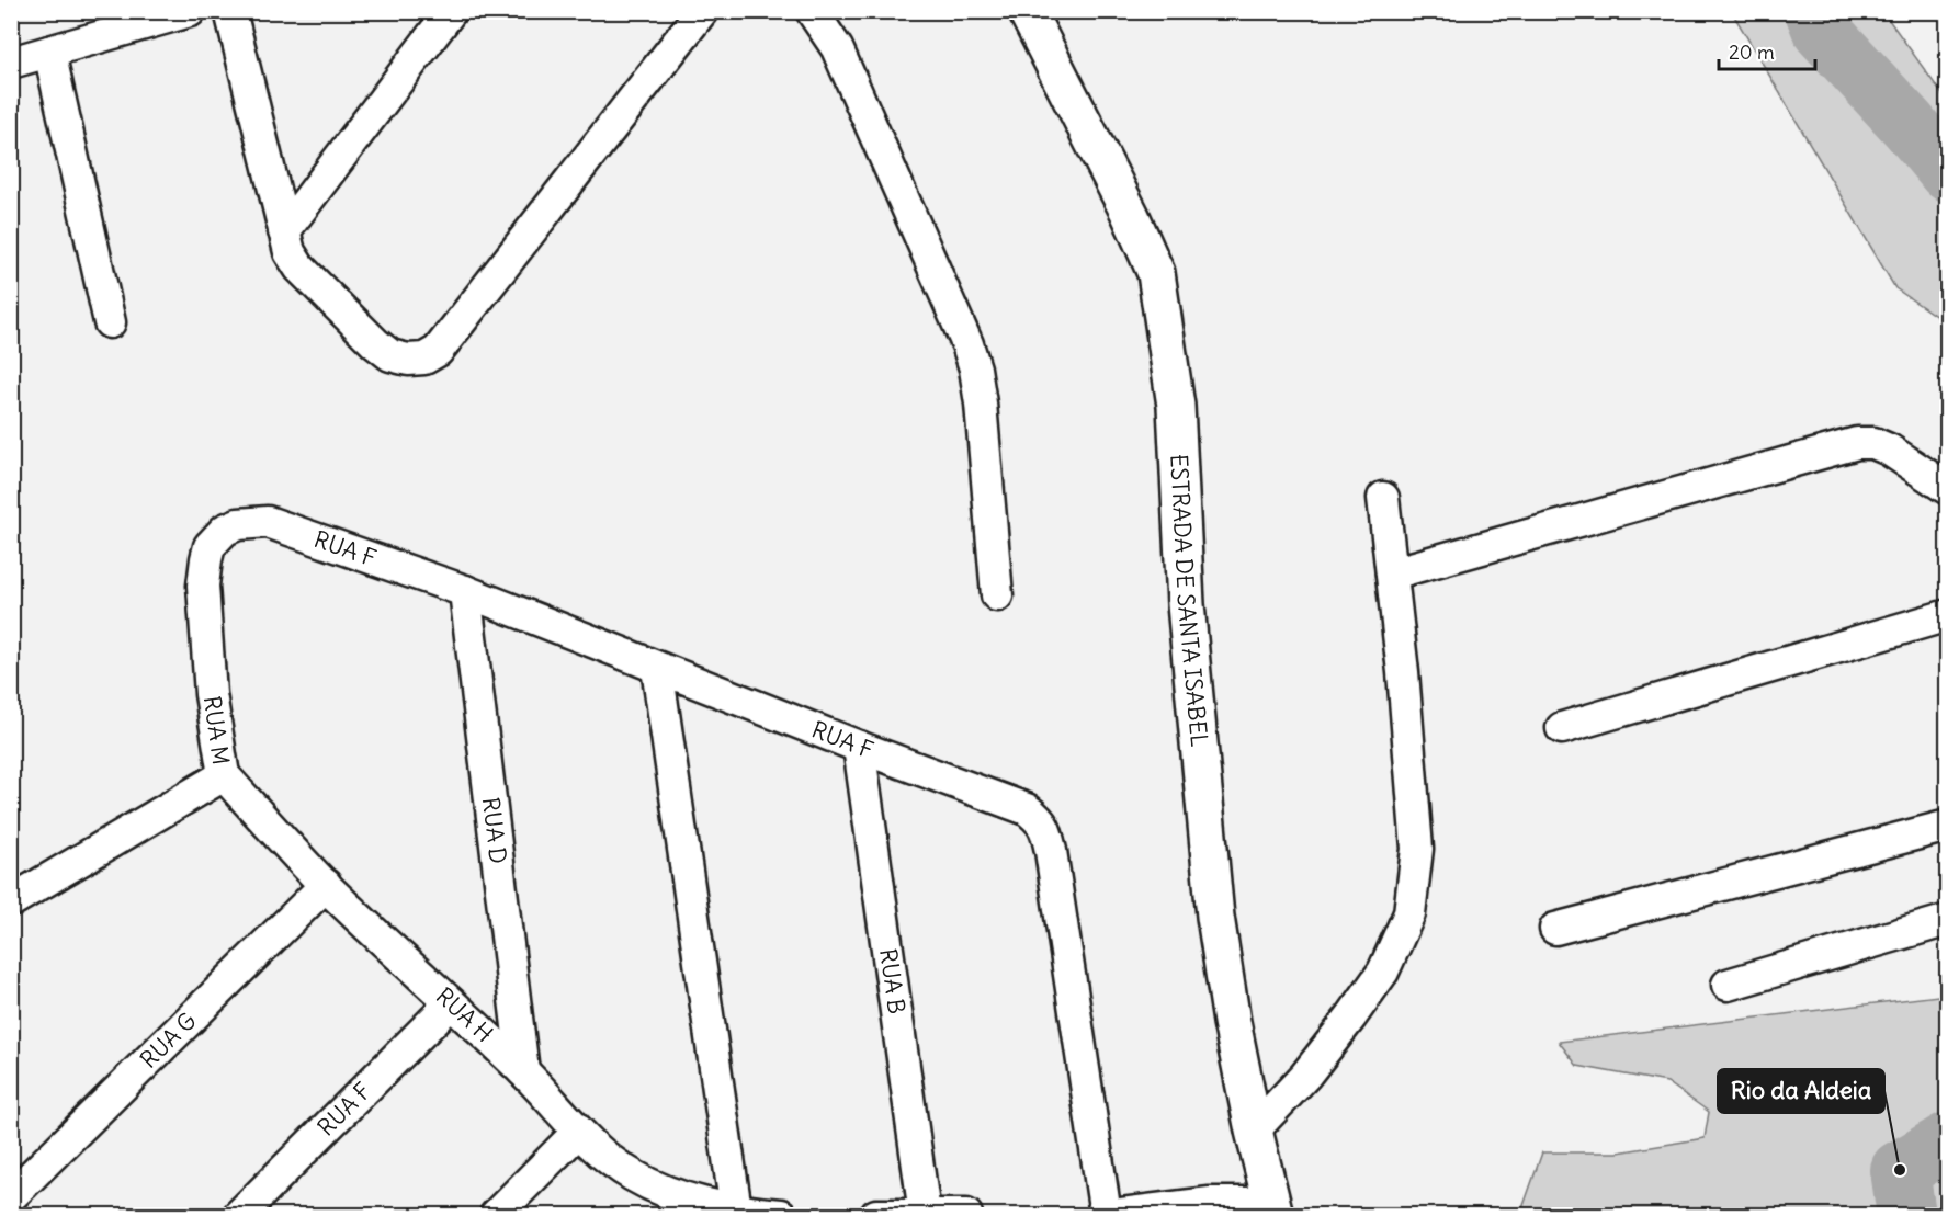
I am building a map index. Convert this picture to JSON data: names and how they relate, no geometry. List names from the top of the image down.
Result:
{
  "streets": {
    "main road": ["ESTRADA DE SANTA ISABEL"],
    "street": [
      "RUA F",
      "RUA M",
      "RUA D",
      "RUA B",
      "RUA H",
      "RUA G"
    ]
  },
  "crossings": [
    ["RUA F", "RUA M"],
    ["RUA F", "RUA D"],
    ["RUA F", "RUA B"],
    ["RUA F", "RUA H"],
    ["RUA M", "RUA H"],
    ["RUA D", "RUA H"],
    ["RUA H", "RUA G"]
  ],
  "places": ["Rio da Aldeia"],
  "scale_bar": "20 m"
}
